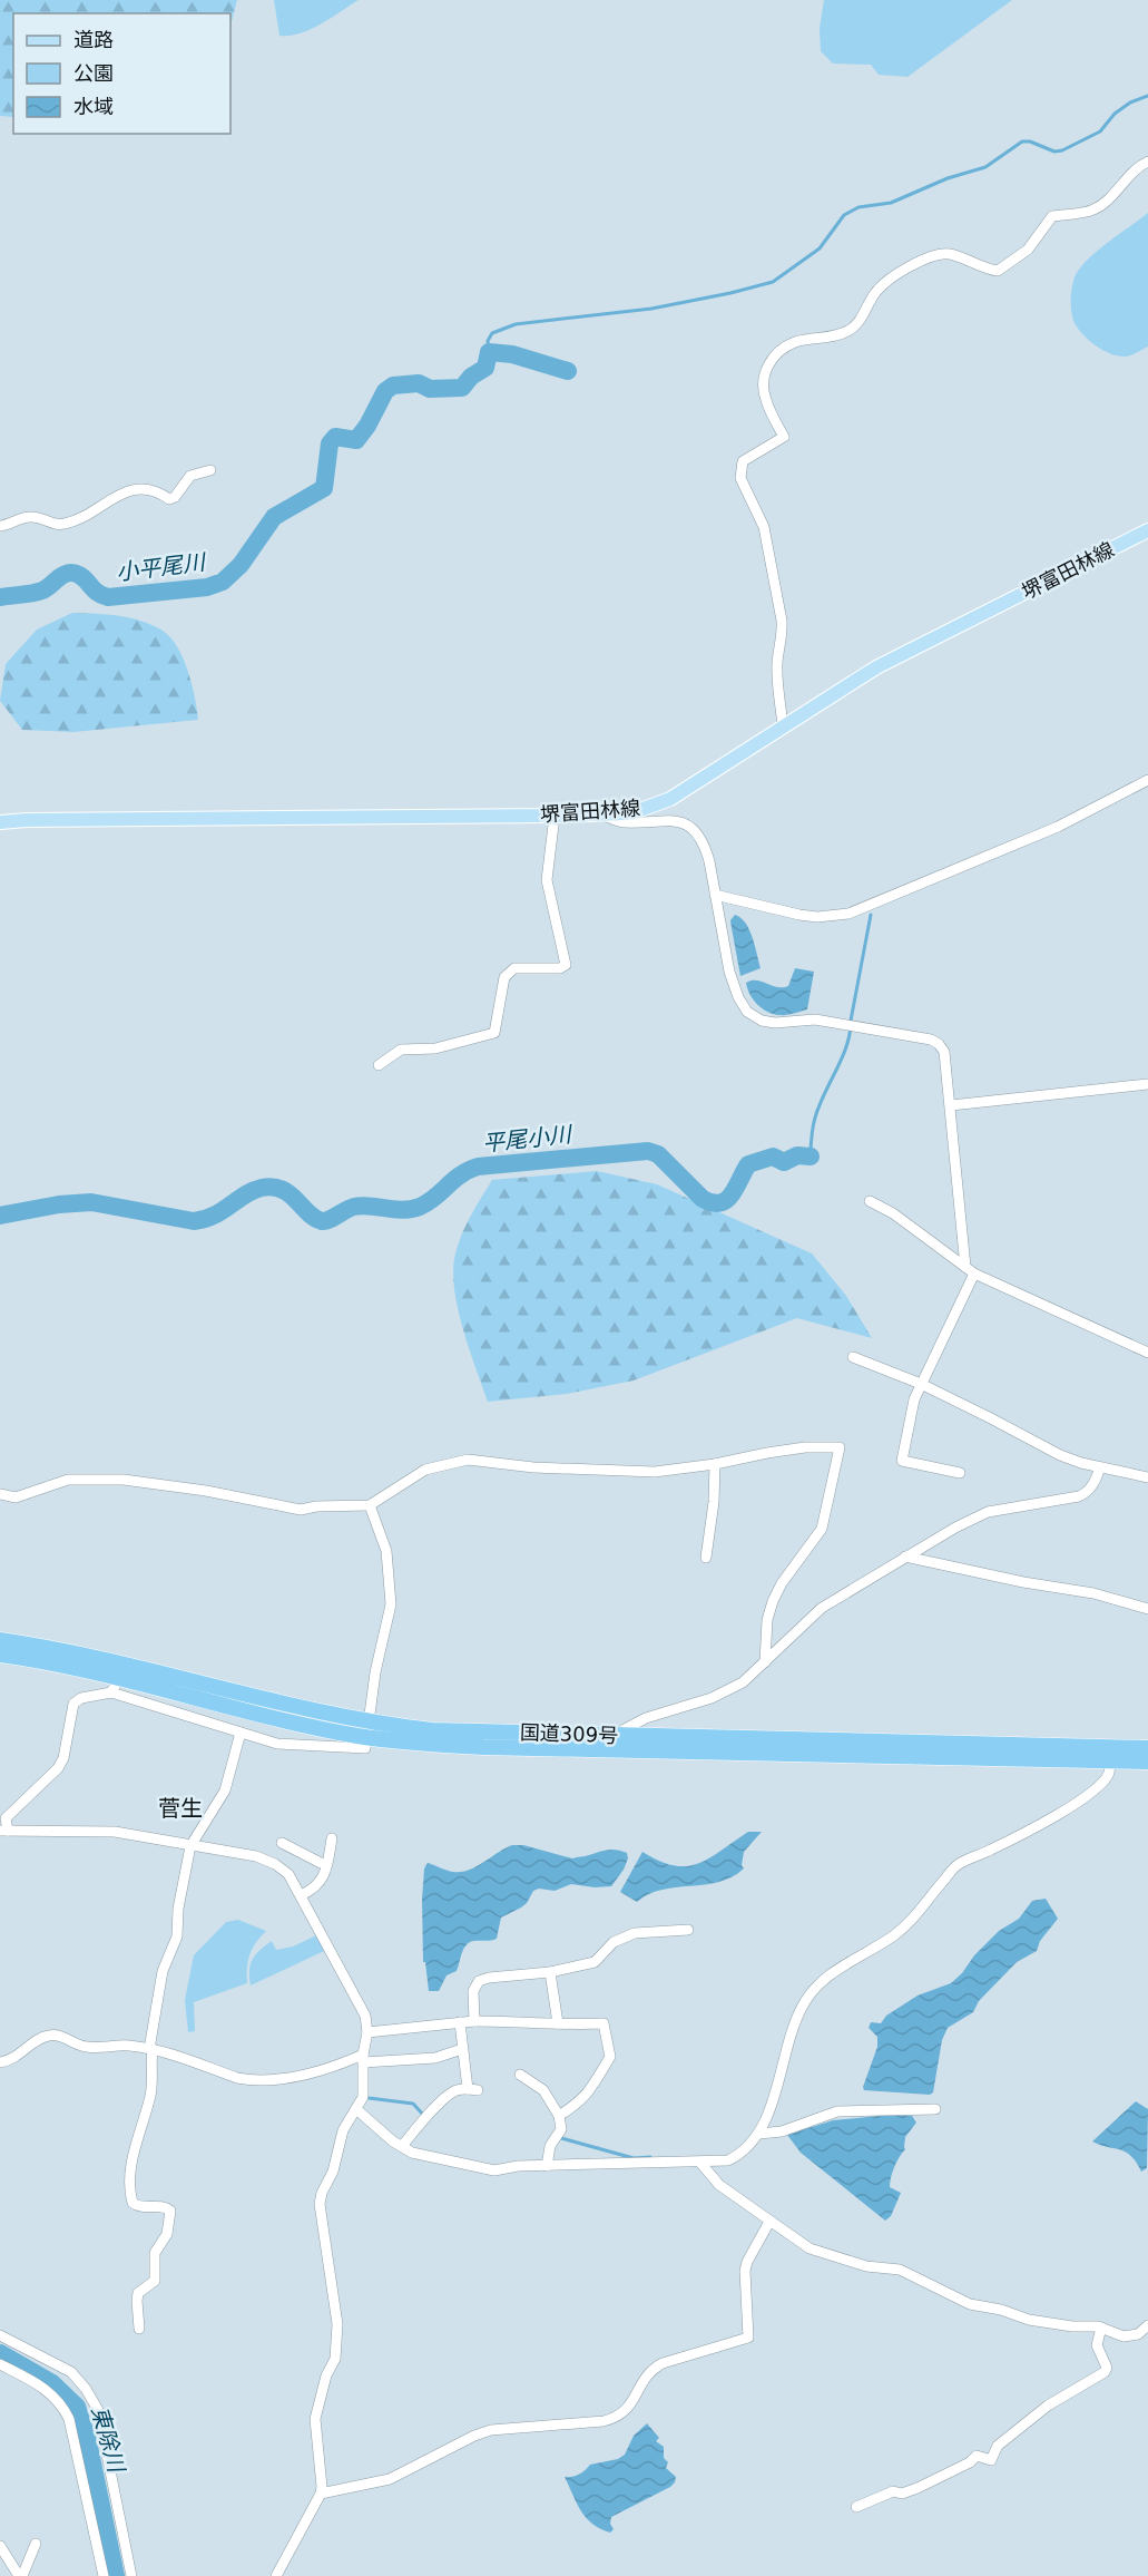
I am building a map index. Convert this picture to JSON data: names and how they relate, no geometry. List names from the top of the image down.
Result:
{
  "streets": {
    "highway": ["国道309号"],
    "main road": ["堺富田林線"]
  },
  "districts": ["菅生"],
  "water": ["小平尾川", "平尾小川", "東除川"],
  "legend": ["道路", "公園", "水域"]
}
